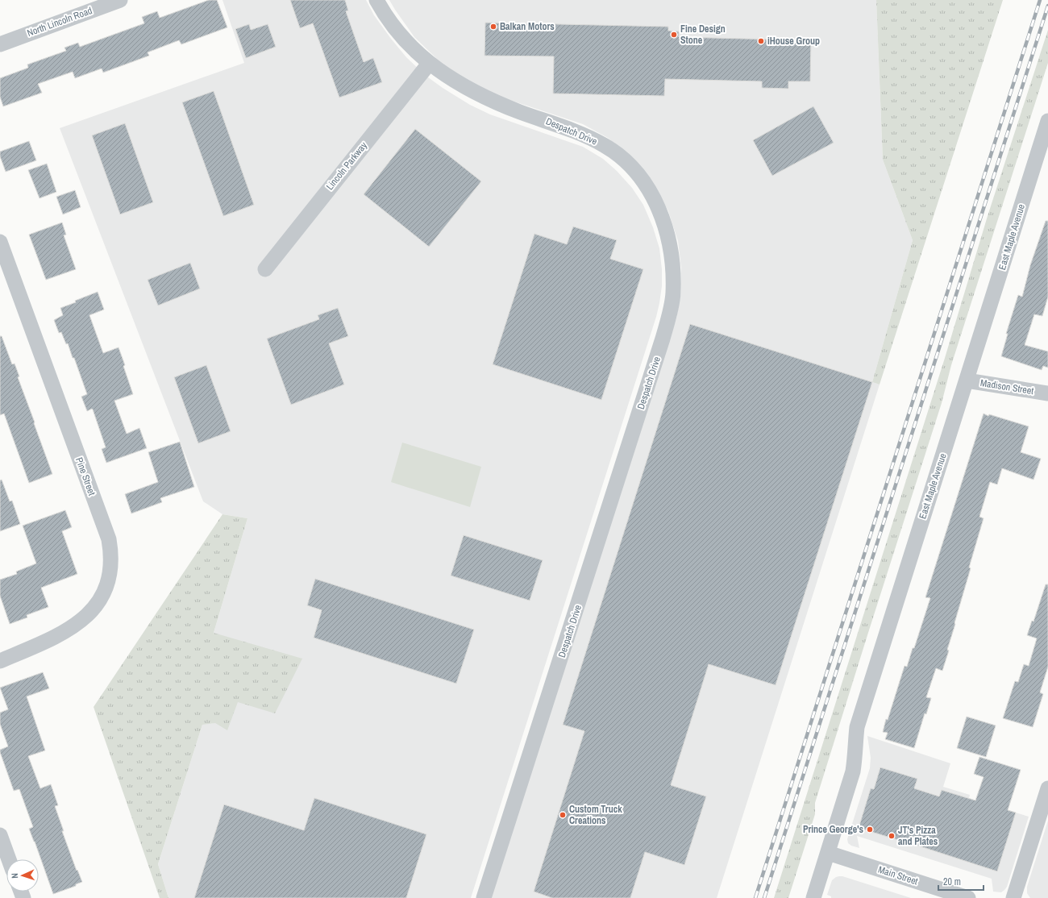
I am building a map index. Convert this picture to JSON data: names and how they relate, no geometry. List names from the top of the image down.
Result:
{
  "streets": {
    "street": [
      "North Lincoln Road",
      "Despatch Drive",
      "Lincoln Parkway",
      "East Maple Avenue",
      "Madison Street",
      "Pine Street",
      "Main Street"
    ]
  },
  "crossings": [
    ["Despatch Drive", "Lincoln Parkway"],
    ["East Maple Avenue", "Madison Street"],
    ["East Maple Avenue", "Main Street"]
  ],
  "places": [
    "Balkan Motors",
    "Fine Design Stone",
    "iHouse Group",
    "Custom Truck Creations",
    "Prince George's",
    "JT's Pizza and Plates"
  ],
  "scale_bar": "20 m",
  "north": "left"
}
